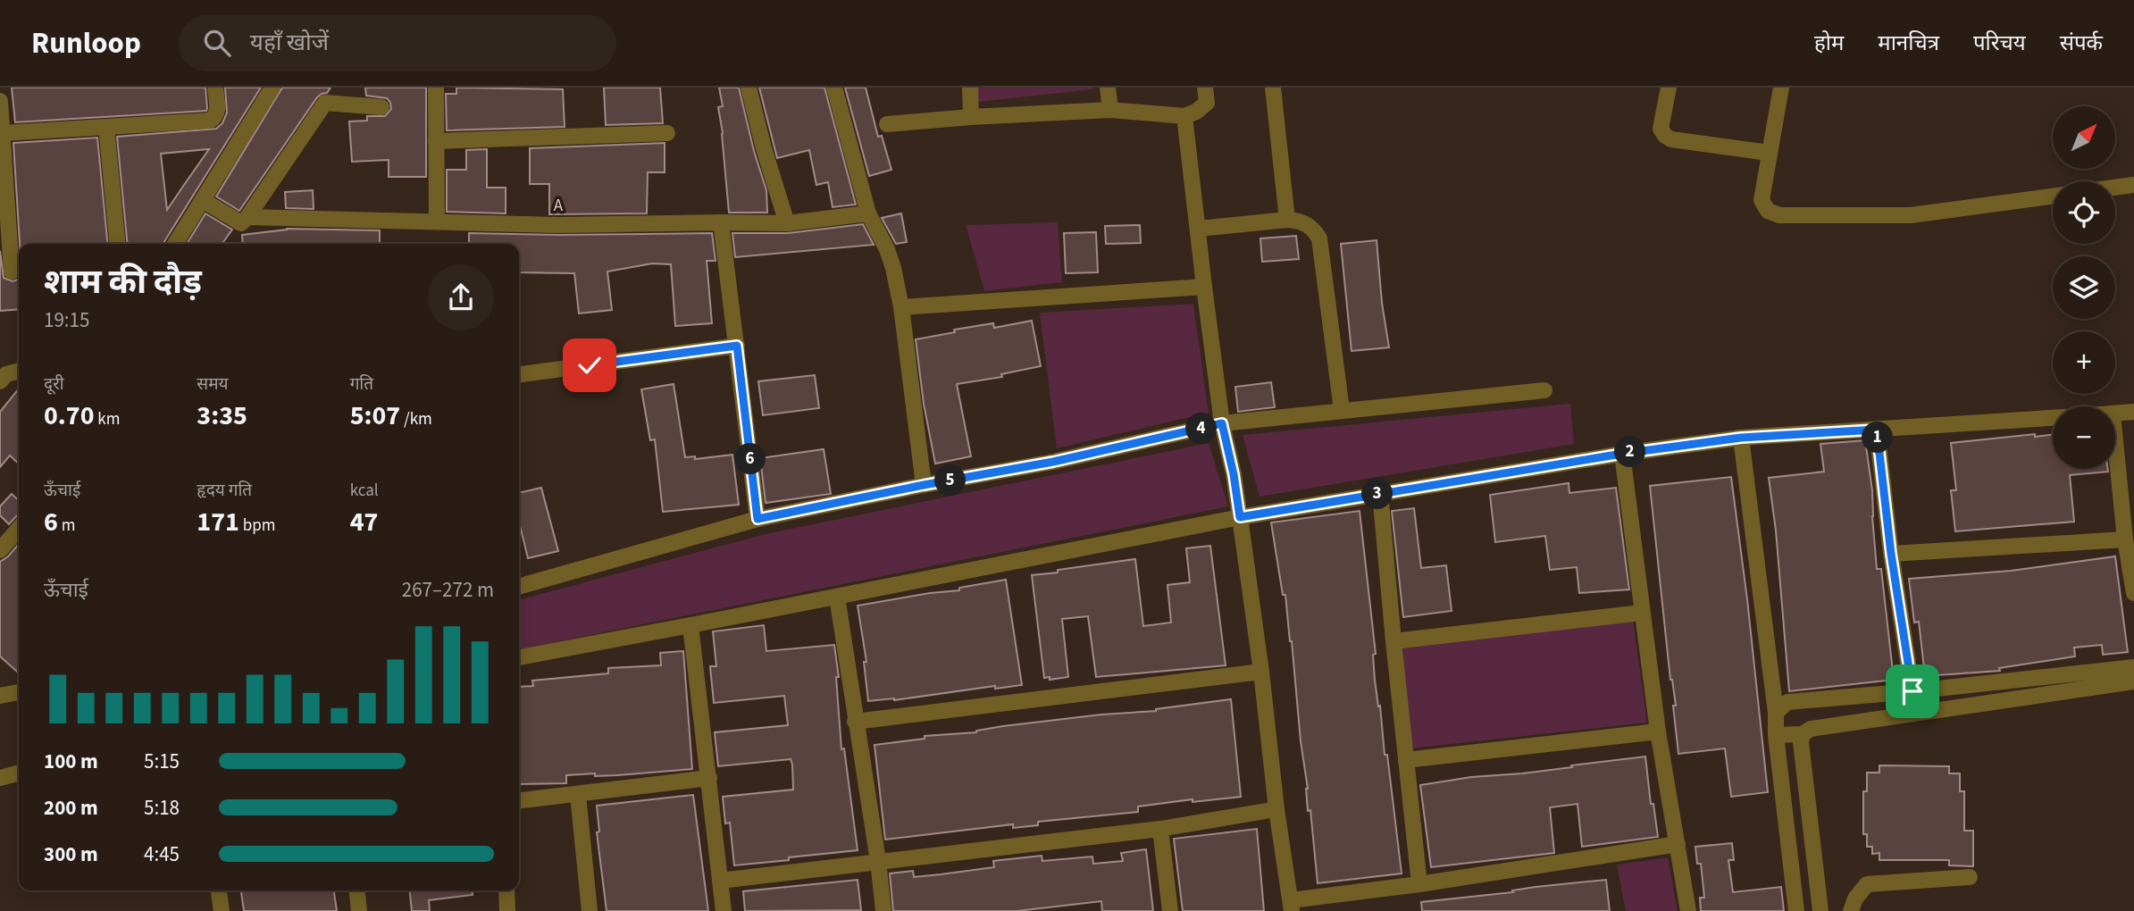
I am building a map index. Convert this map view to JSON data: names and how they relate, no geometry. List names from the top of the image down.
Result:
{
  "streets": {
    "street": ["A"]
  },
  "north": "top right",
  "page": {
    "header": "Runloop",
    "search": "यहाँ खोजें",
    "nav": [
      "होम",
      "मानचित्र",
      "परिचय",
      "संपर्क"
    ],
    "map_buttons": ["+", "−"],
    "heading": ["शाम की दौड़", "19:15"],
    "stats": [
      ["दूरी", "0.70 km"],
      ["समय", "3:35"],
      ["गति", "5:07 /km"],
      ["ऊँचाई", "6 m"],
      ["हृदय गति", "171 bpm"],
      ["kcal", "47"]
    ],
    "pins": [
      "4",
      "1",
      "2",
      "6",
      "5",
      "3"
    ],
    "chart": ["ऊँचाई", "267–272 m"],
    "list": [
      {
        "name": "100 m",
        "note": "5:15"
      },
      {
        "name": "200 m",
        "note": "5:18"
      },
      {
        "name": "300 m",
        "note": "4:45"
      }
    ]
  }
}
